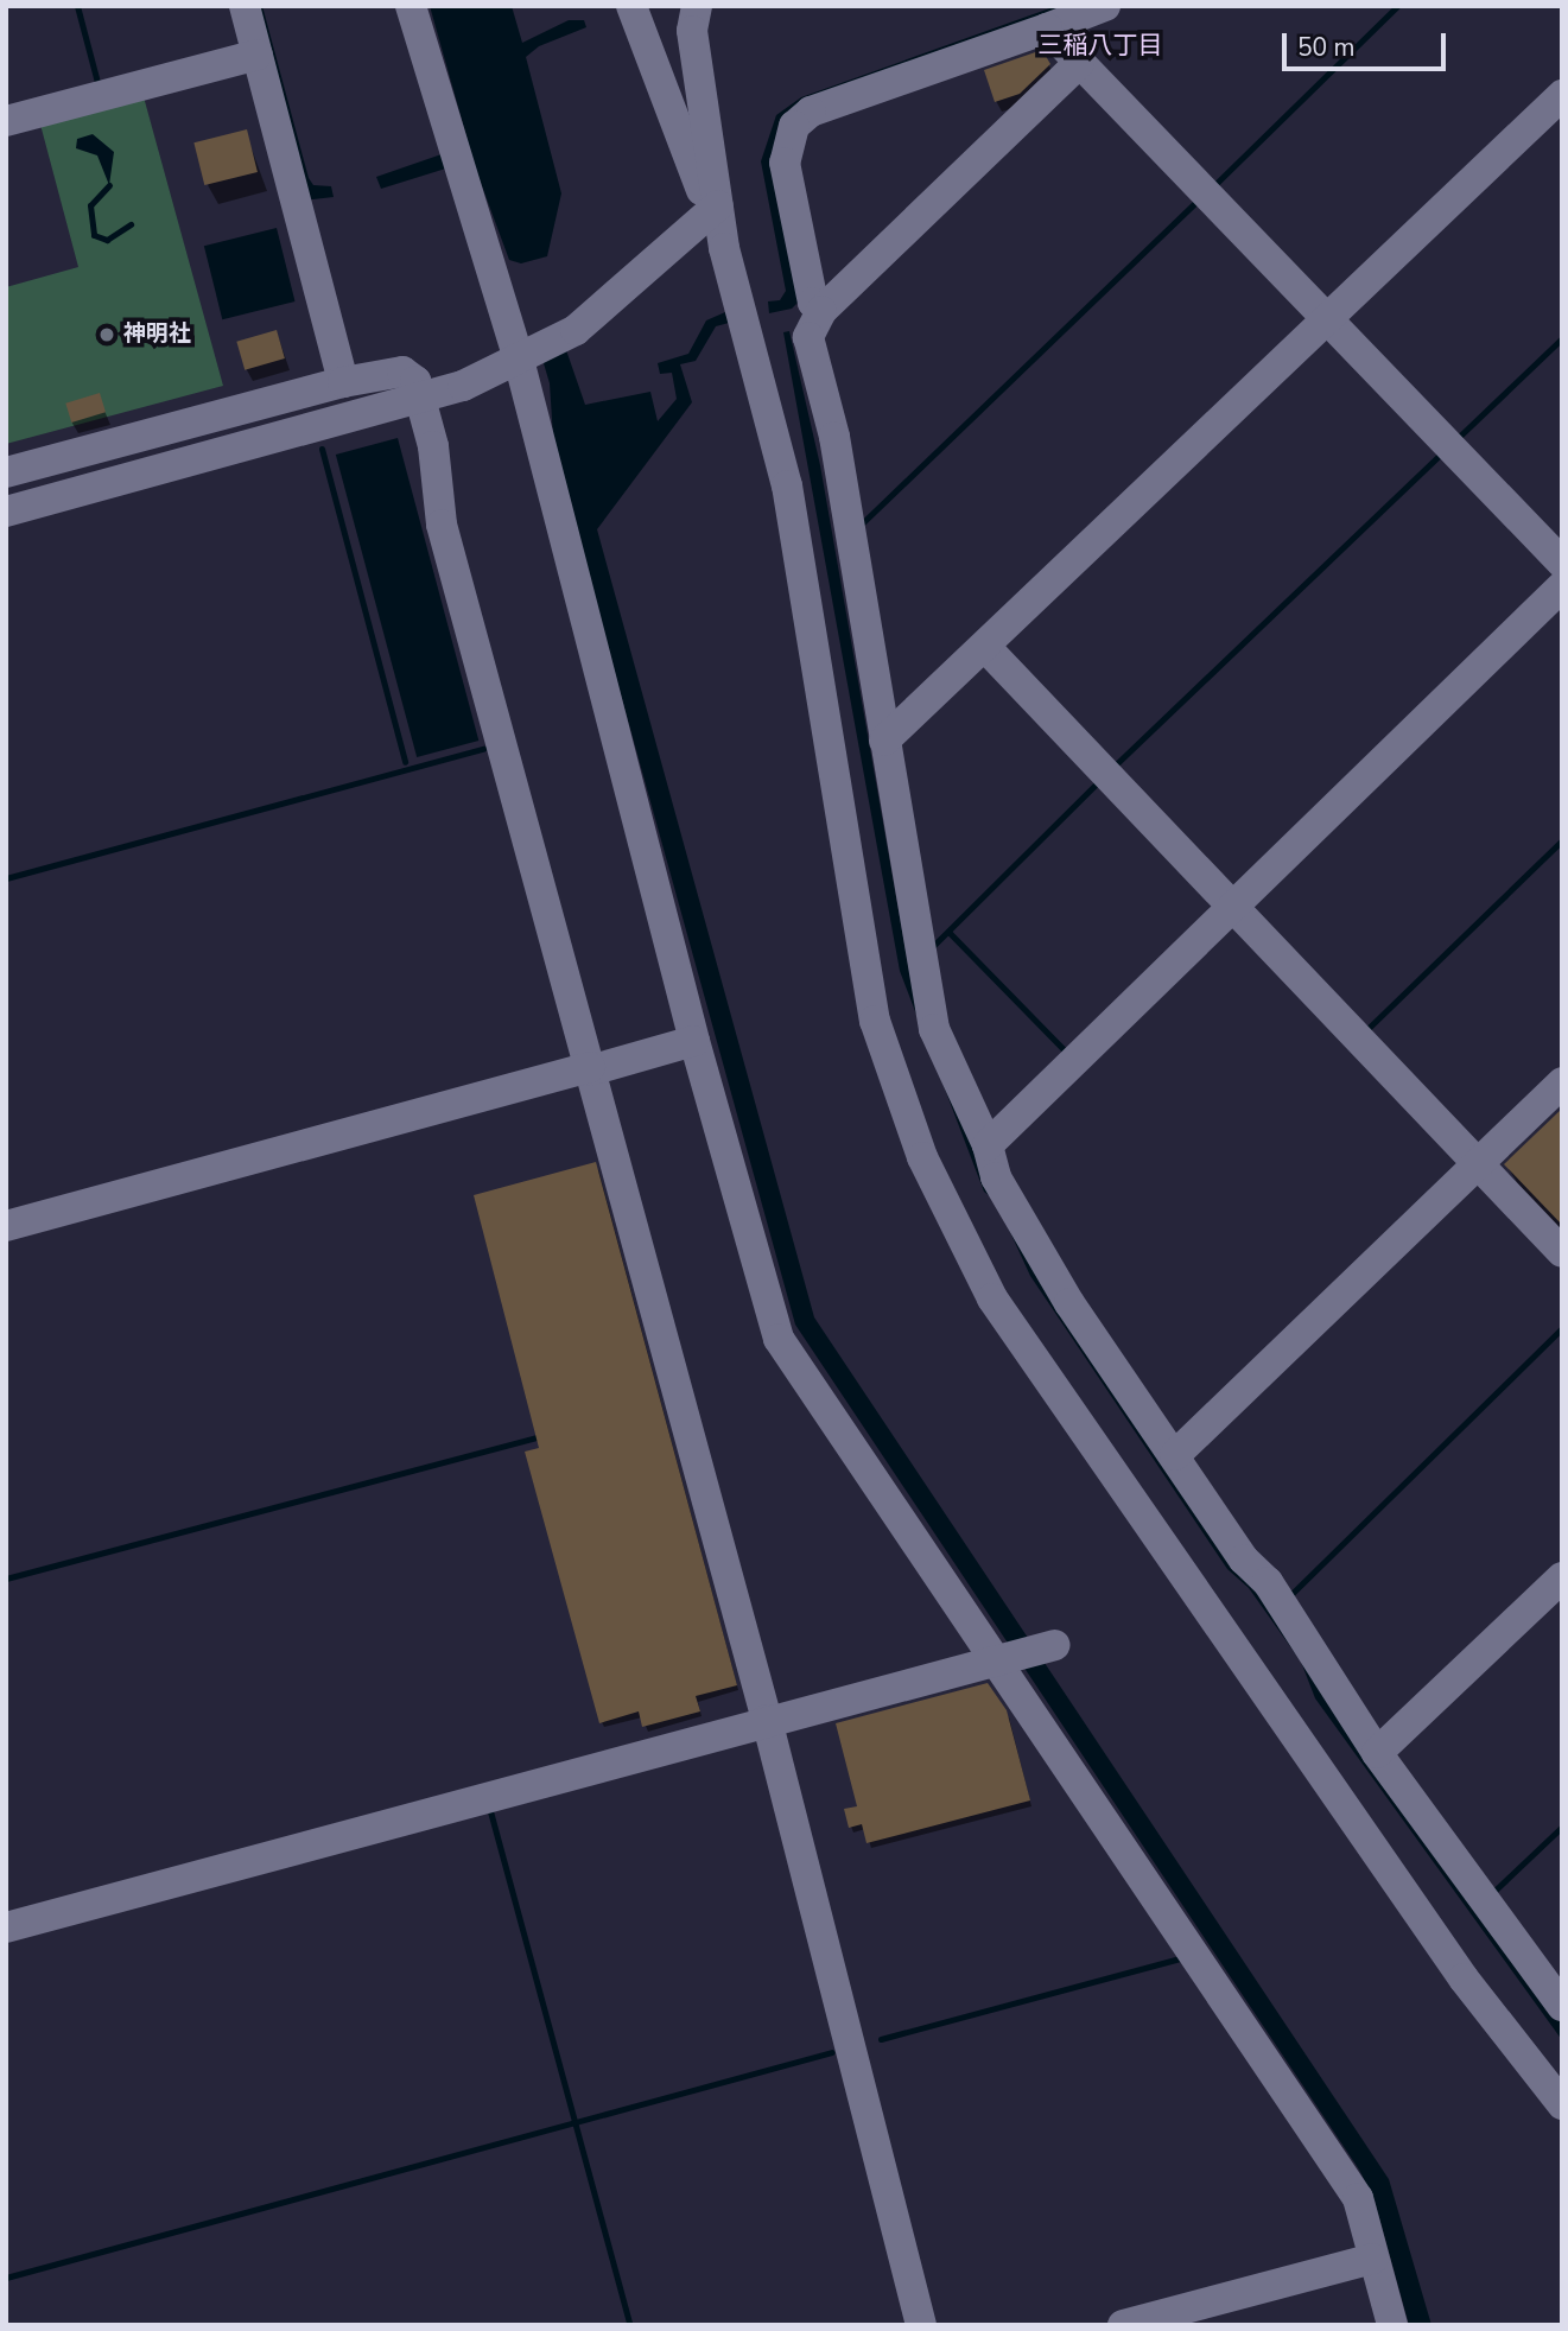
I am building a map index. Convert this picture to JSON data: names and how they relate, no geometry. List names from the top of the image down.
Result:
{
  "districts": ["三稲八丁目"],
  "places": ["神明社"],
  "scale_bar": "50 m"
}
